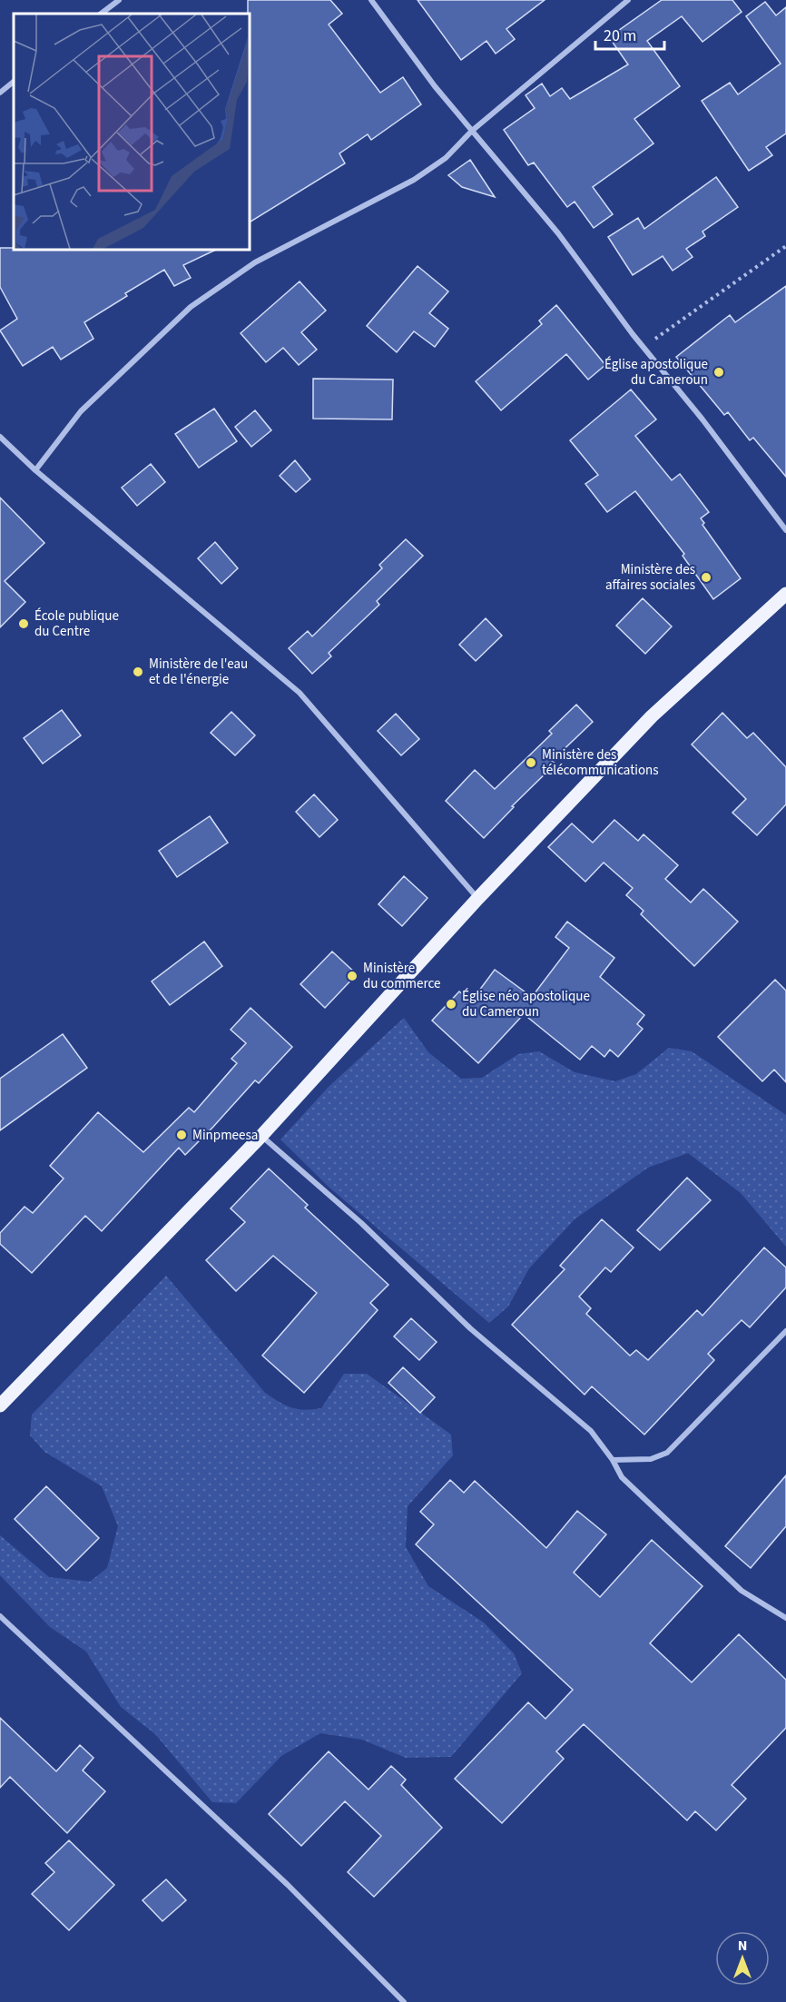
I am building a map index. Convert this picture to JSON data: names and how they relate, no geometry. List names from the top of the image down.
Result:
{
  "places": [
    "Église apostolique du Cameroun",
    "Ministère des affaires sociales",
    "École publique du Centre",
    "Ministère de l'eau et de l'énergie",
    "Ministère des télécommunications",
    "Ministère du commerce",
    "Église néo apostolique du Cameroun",
    "Minpmeesa"
  ],
  "scale_bar": "20 m",
  "north": "top"
}
